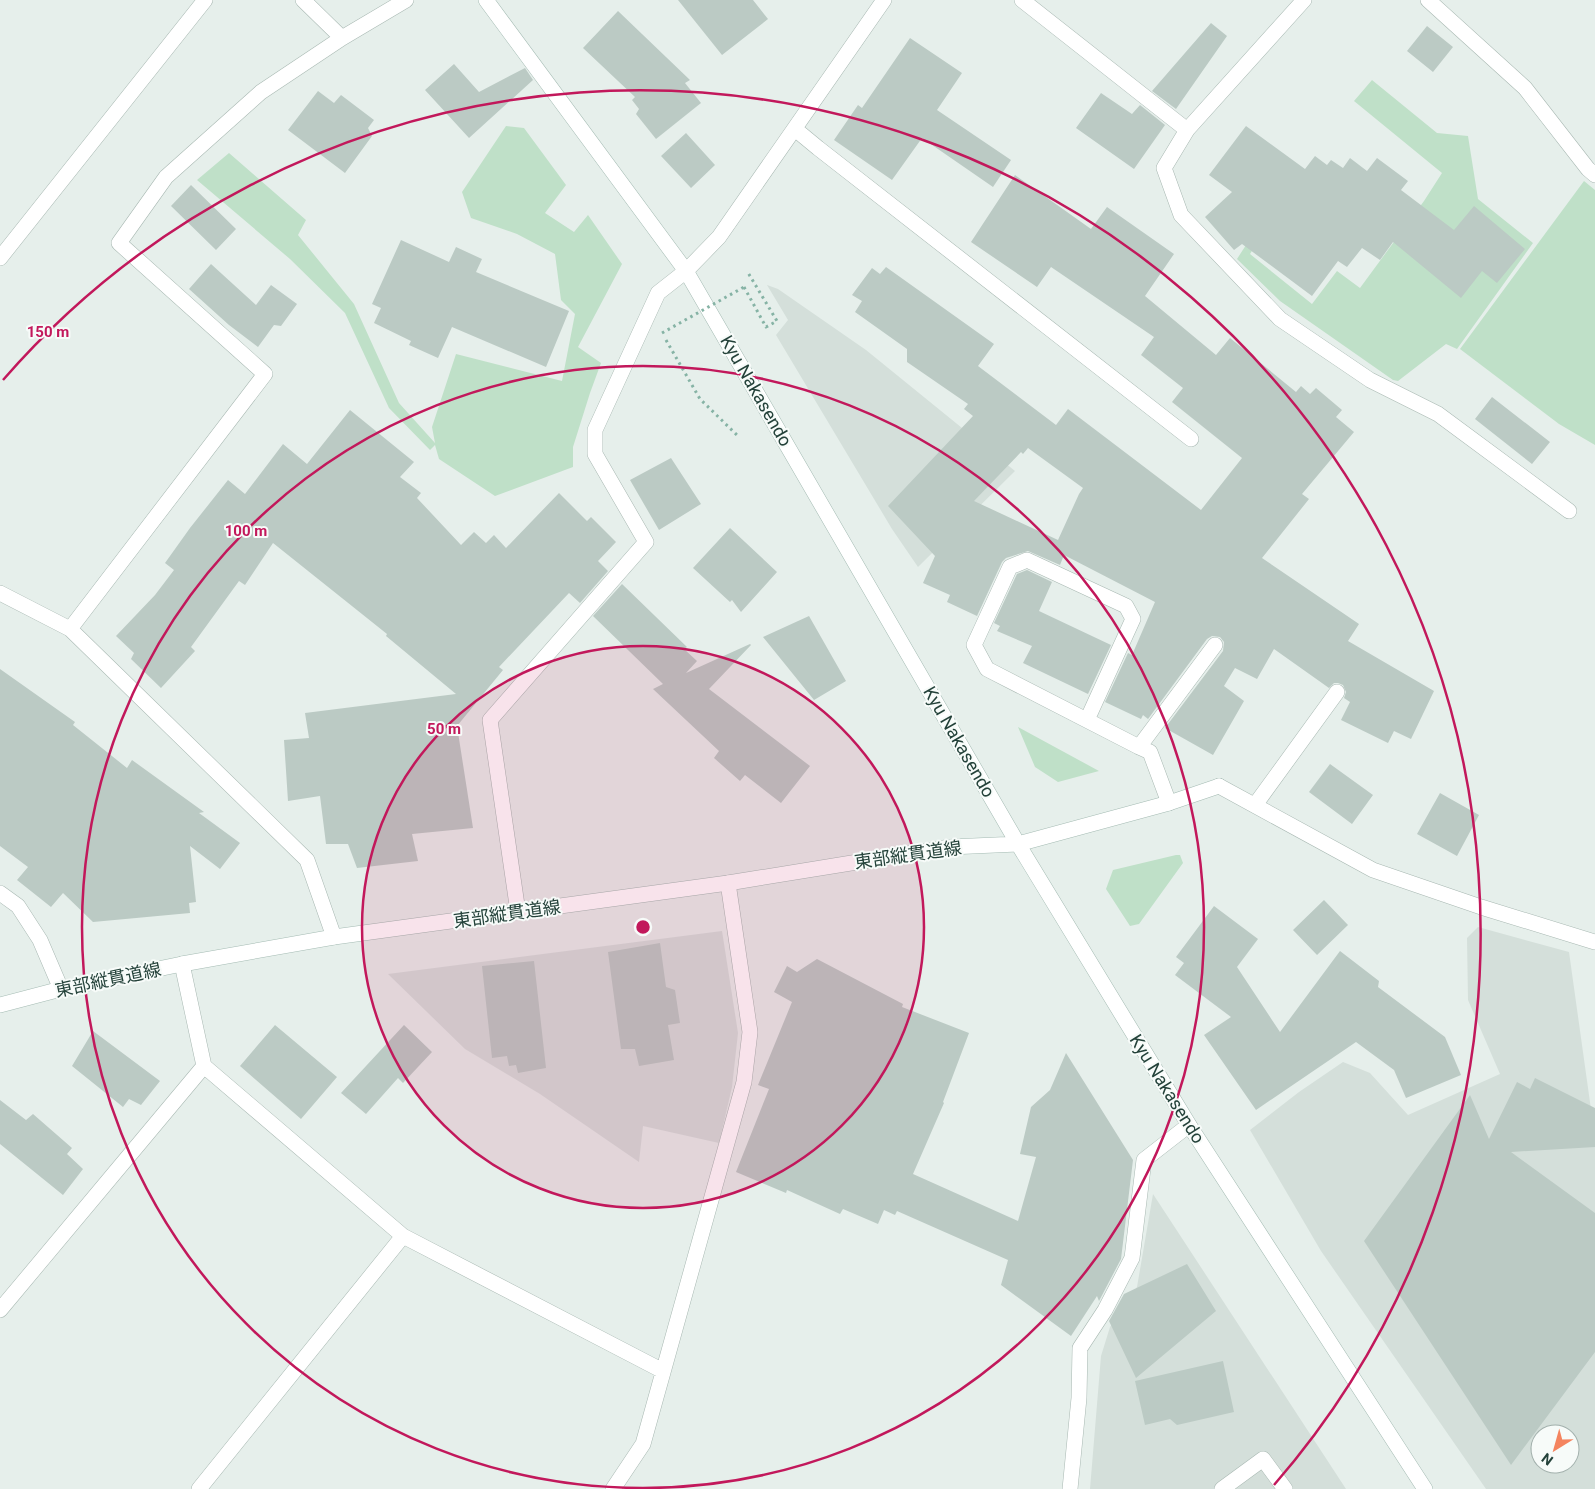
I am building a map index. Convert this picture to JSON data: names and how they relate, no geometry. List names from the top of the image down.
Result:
{
  "streets": {
    "street": ["Kyu Nakasendo", "東部縦貫道線"]
  },
  "crossings": [
    ["Kyu Nakasendo", "東部縦貫道線"]
  ],
  "north": "bottom left",
  "rings": ["150 m", "100 m", "50 m"]
}
